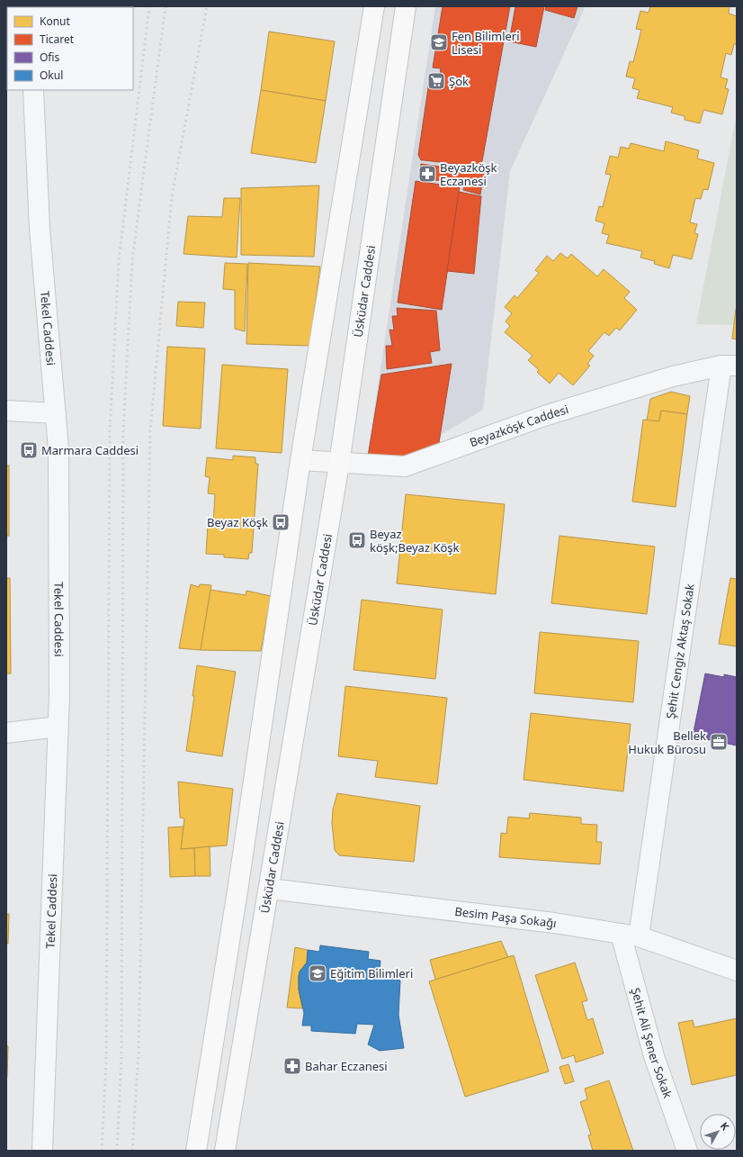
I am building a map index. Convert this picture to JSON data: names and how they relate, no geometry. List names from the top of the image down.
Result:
{
  "streets": {
    "main road": ["Üsküdar Caddesi"],
    "street": [
      "Tekel Caddesi",
      "Beyazköşk Caddesi",
      "Şehit Cengiz Aktaş Sokak",
      "Besim Paşa Sokağı",
      "Şehit Ali Şener Sokak"
    ]
  },
  "crossings": [
    ["Üsküdar Caddesi", "Beyazköşk Caddesi"],
    ["Üsküdar Caddesi", "Besim Paşa Sokağı"],
    ["Beyazköşk Caddesi", "Şehit Cengiz Aktaş Sokak"],
    ["Şehit Cengiz Aktaş Sokak", "Besim Paşa Sokağı"],
    ["Şehit Cengiz Aktaş Sokak", "Şehit Ali Şener Sokak"],
    ["Besim Paşa Sokağı", "Şehit Ali Şener Sokak"]
  ],
  "places": {
    "school or university": ["Fen Bilimleri Lisesi", "Eğitim Bilimleri"],
    "supermarket": ["Şok"],
    "pharmacy": ["Beyazköşk Eczanesi", "Bahar Eczanesi"],
    "bus stop": ["Marmara Caddesi", "Beyaz Köşk", "Beyaz köşk;Beyaz Köşk"],
    "office": ["Bellek Hukuk Bürosu"]
  },
  "legend": [
    "Konut",
    "Ticaret",
    "Ofis",
    "Okul"
  ],
  "north": "top right"
}
